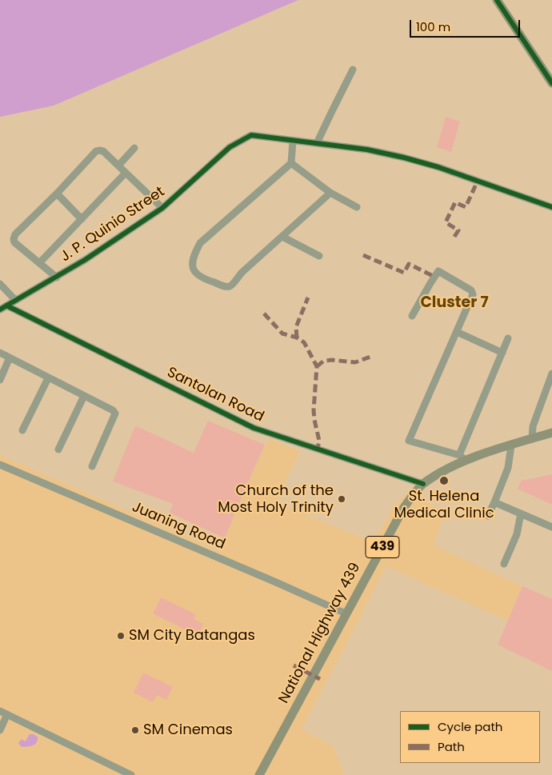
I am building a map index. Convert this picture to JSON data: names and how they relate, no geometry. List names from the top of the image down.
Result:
{
  "streets": {
    "main road": ["439", "National Highway 439"],
    "street": ["J. P. Quinio Street", "Santolan Road", "Juaning Road"]
  },
  "crossings": [
    ["J. P. Quinio Street", "Santolan Road"],
    ["Santolan Road", "National Highway 439"],
    ["Juaning Road", "National Highway 439"]
  ],
  "districts": ["Cluster 7"],
  "places": [
    "St. Helena Medical Clinic",
    "Church of the Most Holy Trinity",
    "SM City Batangas",
    "SM Cinemas"
  ],
  "legend": ["Cycle path", "Path"],
  "scale_bar": "100 m"
}
